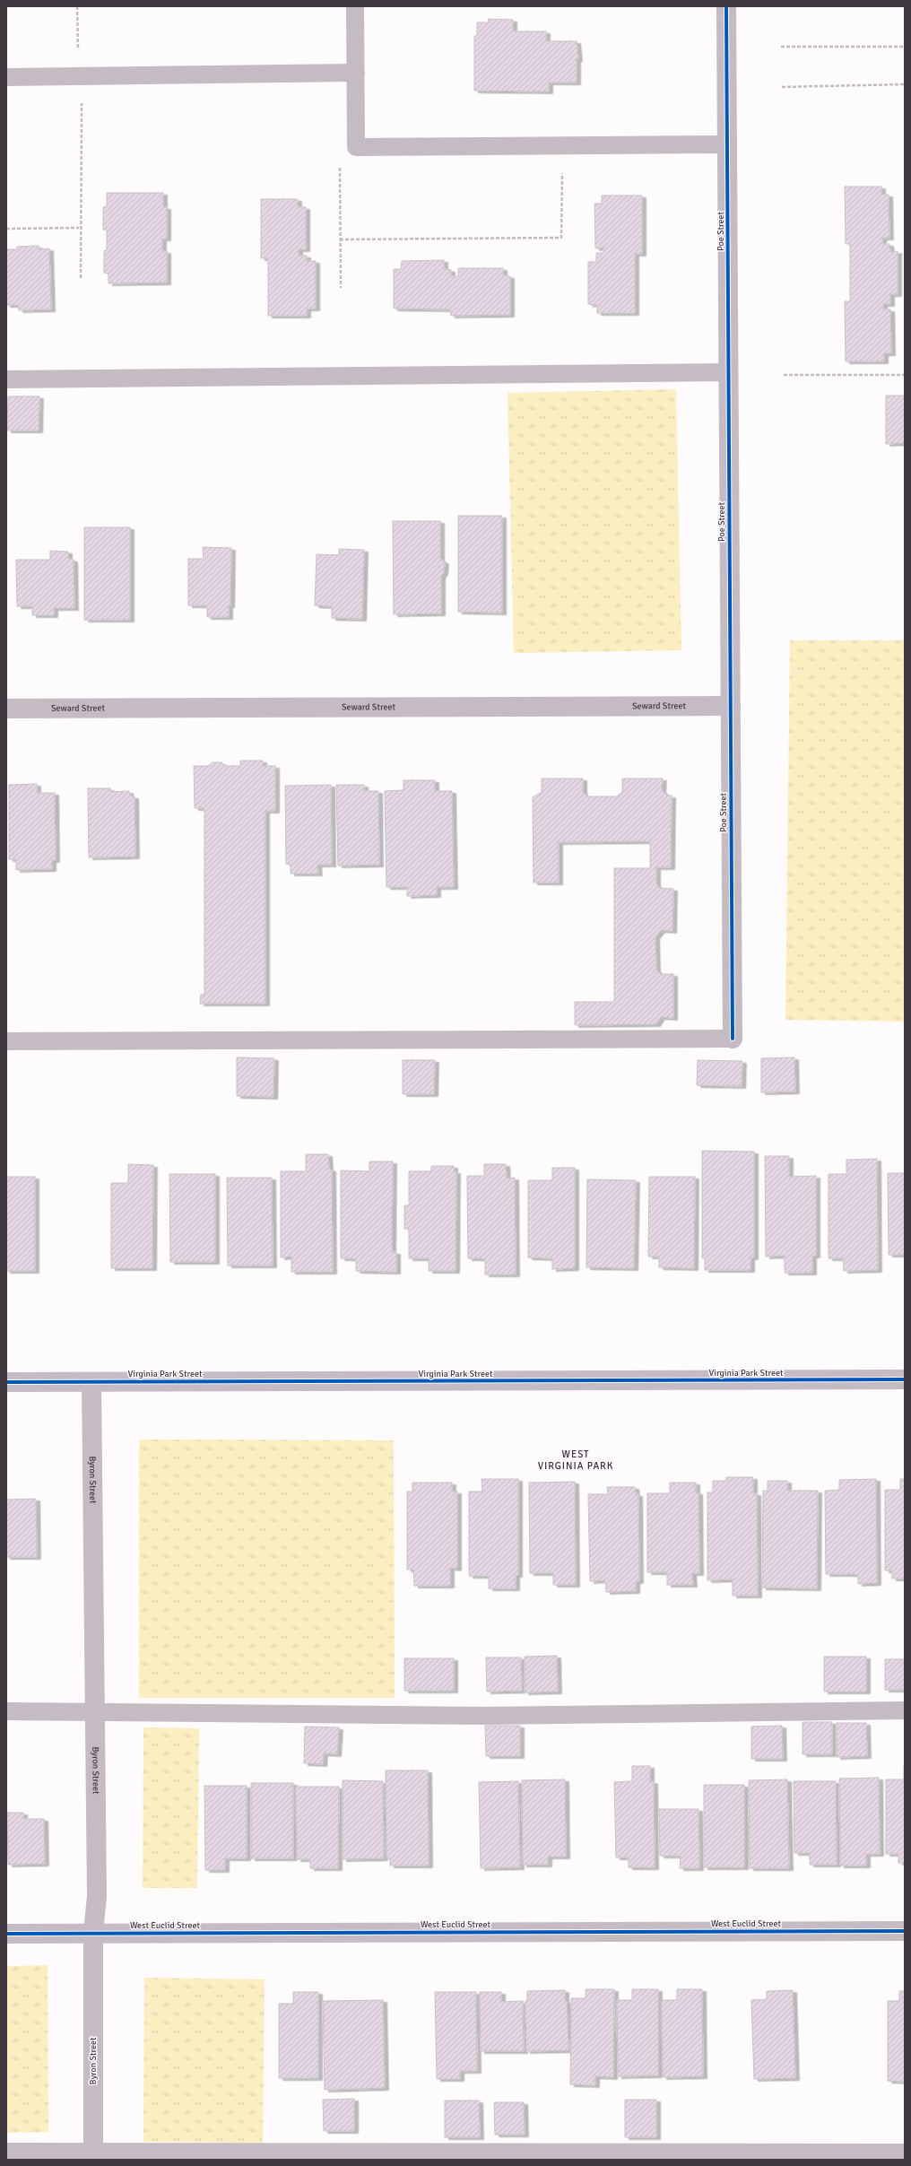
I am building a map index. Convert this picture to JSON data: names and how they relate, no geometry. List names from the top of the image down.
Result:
{
  "streets": {
    "street": [
      "Poe Street",
      "Seward Street",
      "Virginia Park Street",
      "Byron Street",
      "West Euclid Street"
    ]
  },
  "crossings": [
    ["Poe Street", "Seward Street"],
    ["Virginia Park Street", "Byron Street"],
    ["Byron Street", "West Euclid Street"]
  ],
  "districts": ["WEST VIRGINIA PARK"]
}
